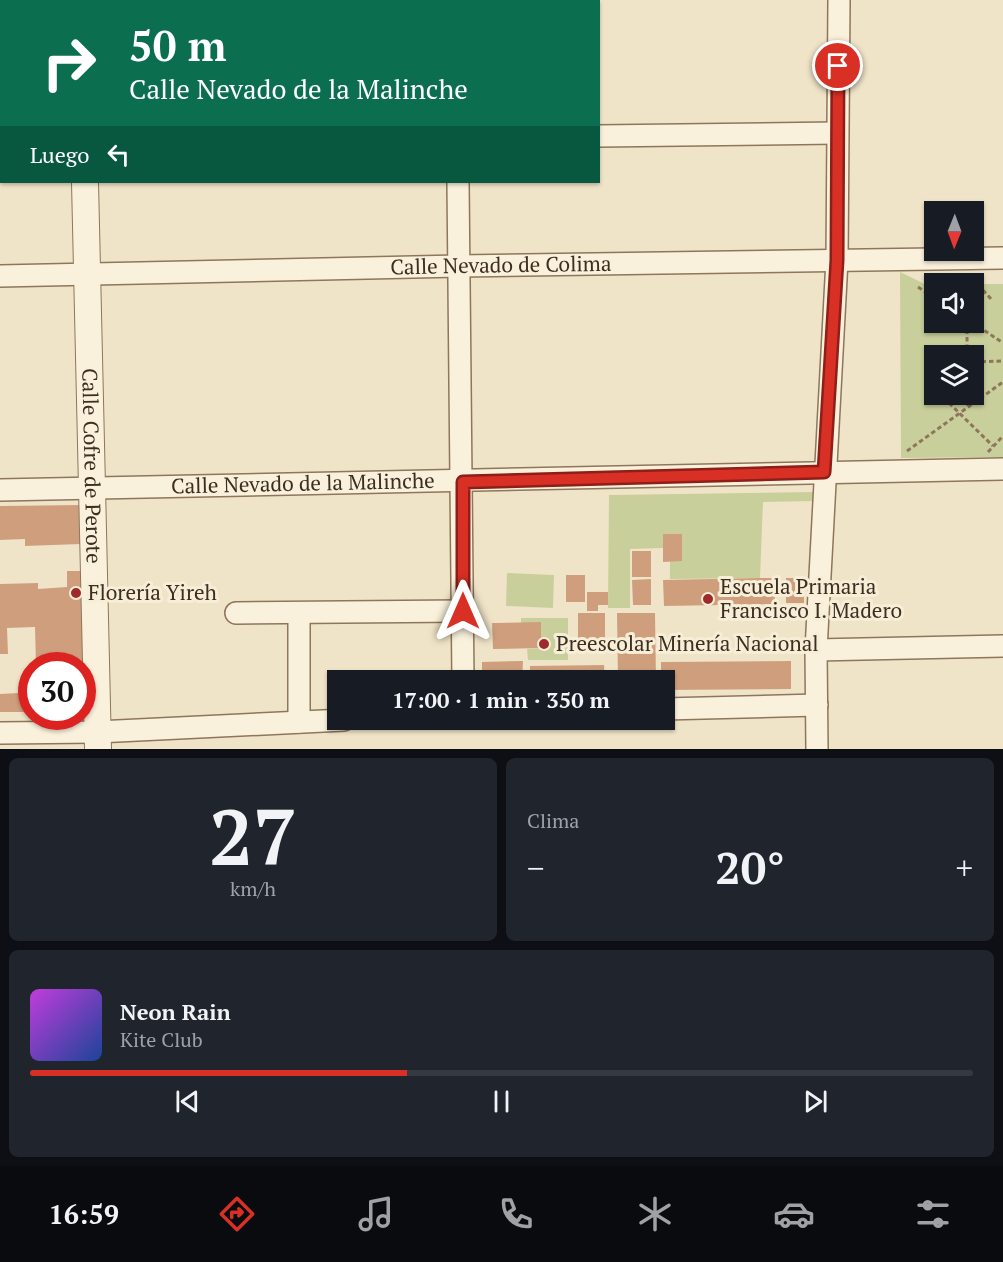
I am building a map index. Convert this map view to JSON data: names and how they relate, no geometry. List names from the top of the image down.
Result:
{
  "streets": {
    "street": ["Calle Nevado de Colima", "Calle Cofre de Perote", "Calle Nevado de la Malinche"]
  },
  "crossings": [
    ["Calle Nevado de Colima", "Calle Cofre de Perote"],
    ["Calle Cofre de Perote", "Calle Nevado de la Malinche"]
  ],
  "places": ["Florería Yireh", "Escuela Primaria Francisco I. Madero", "Preescolar Minería Nacional"],
  "north": "bottom",
  "page": {
    "turn": ["50 m", "Calle Nevado de la Malinche"],
    "then": "Luego",
    "limit": "30",
    "trip": "17:00 · 1 min · 350 m",
    "tile": [
      ["27", "km/h"],
      "Clima"
    ],
    "heat": ["−", "20°", "+"],
    "song": ["Neon Rain", "Kite Club"],
    "tabs": "16:59"
  }
}
